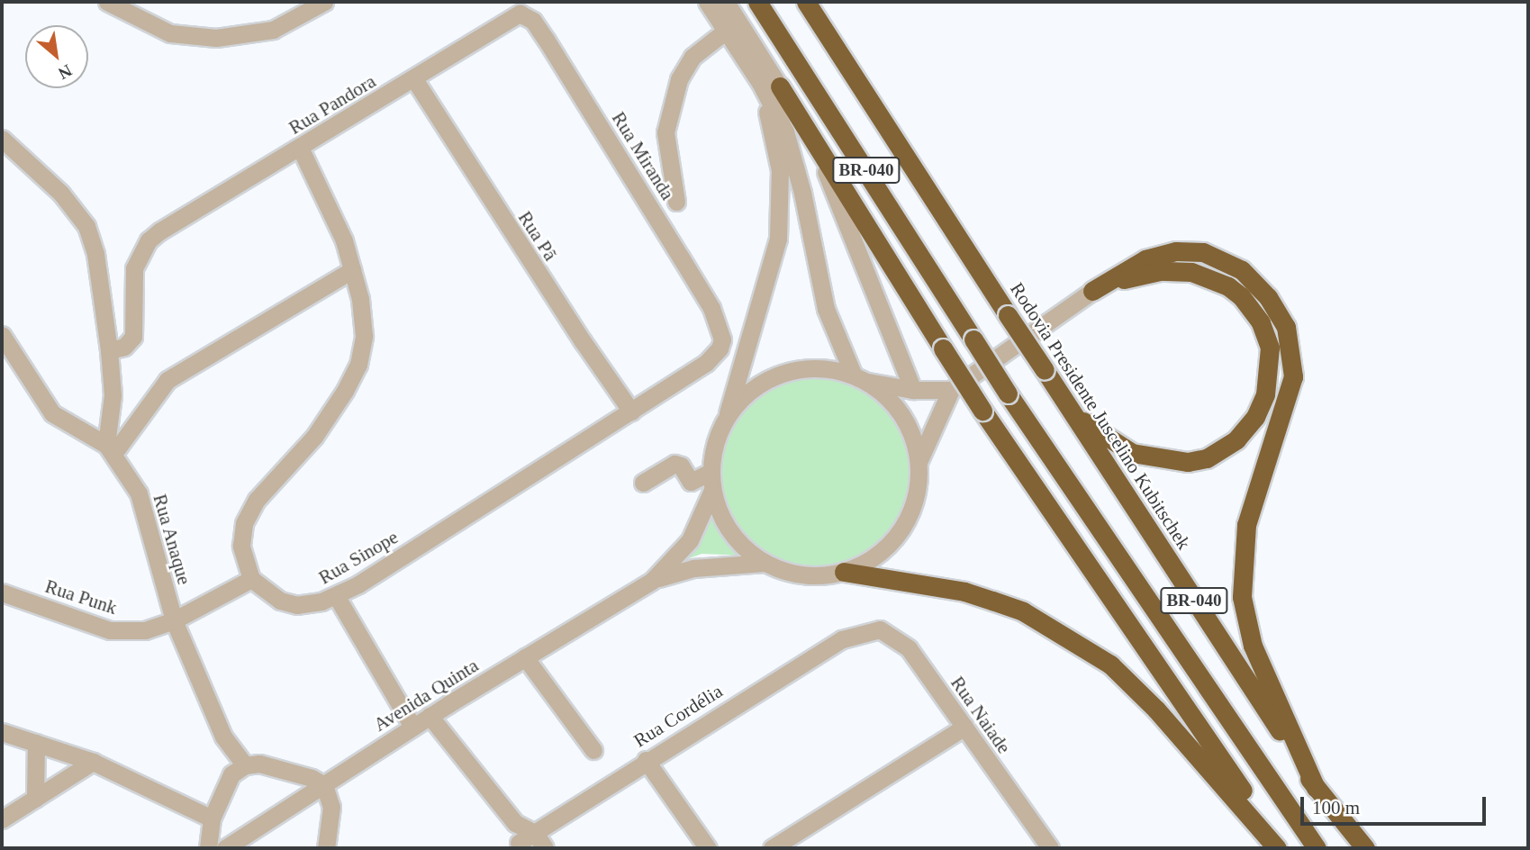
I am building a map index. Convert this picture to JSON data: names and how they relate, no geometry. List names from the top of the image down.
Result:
{
  "streets": {
    "highway": ["BR-040", "Rodovia Presidente Juscelino Kubitschek"],
    "street": [
      "Rua Pandora",
      "Rua Miranda",
      "Rua Pã",
      "Rua Anaque",
      "Rua Sinope",
      "Rua Punk",
      "Avenida Quinta",
      "Rua Naiade",
      "Rua Cordélia"
    ]
  },
  "crossings": [
    ["Rua Pandora", "Rua Miranda"],
    ["Rua Pandora", "Rua Pã"],
    ["Rua Miranda", "Rua Sinope"],
    ["Rua Pã", "Rua Sinope"],
    ["Rua Anaque", "Rua Punk"],
    ["Rua Sinope", "Rua Punk"],
    ["Rua Naiade", "Rua Cordélia"]
  ],
  "scale_bar": "100 m",
  "north": "bottom right"
}
